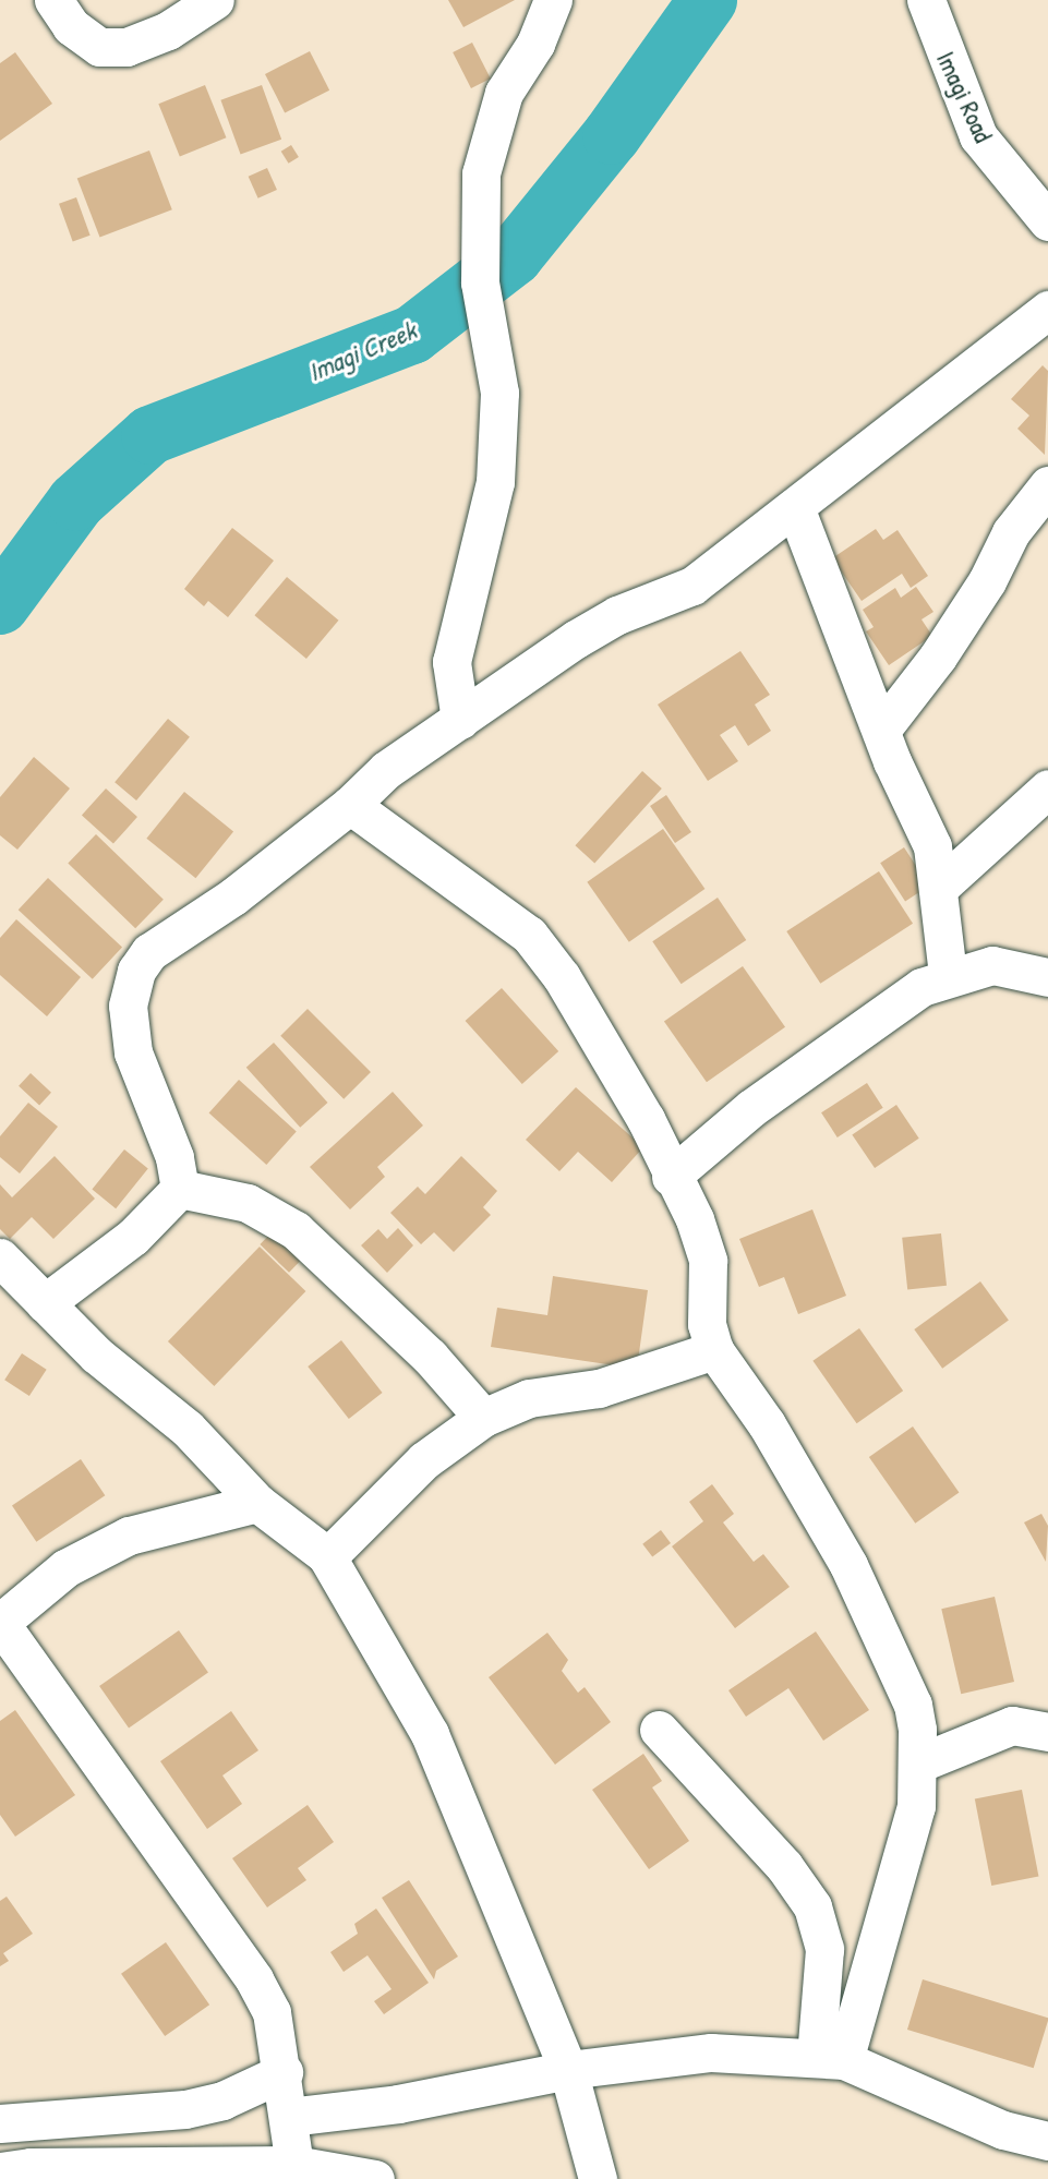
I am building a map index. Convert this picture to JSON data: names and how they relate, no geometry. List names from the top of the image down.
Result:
{
  "streets": {
    "street": ["Imagi Road"]
  },
  "water": ["Imagi Creek"]
}
